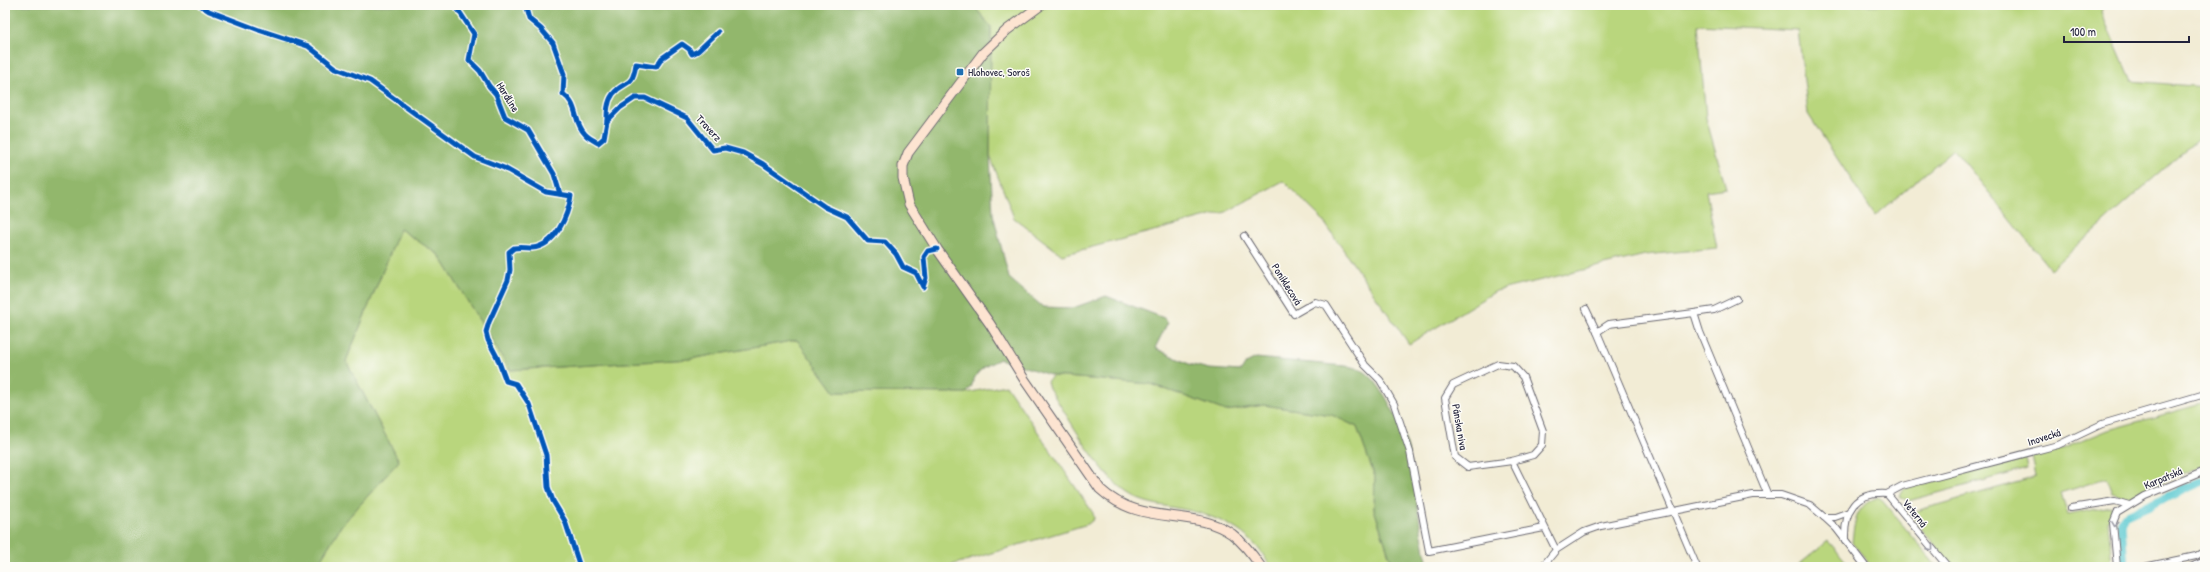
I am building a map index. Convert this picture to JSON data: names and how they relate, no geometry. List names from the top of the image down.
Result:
{
  "streets": {
    "street": [
      "Poniklecová",
      "Pánska niva",
      "Inovecká",
      "Karpatská",
      "Veterná"
    ],
    "cycle path": ["Hardline", "Traverz"]
  },
  "crossings": [
    ["Inovecká", "Veterná"]
  ],
  "one_way": ["Karpatská", "Veterná"],
  "places": {
    "transit": ["Hlohovec, Soroš"]
  },
  "scale_bar": "100 m"
}
